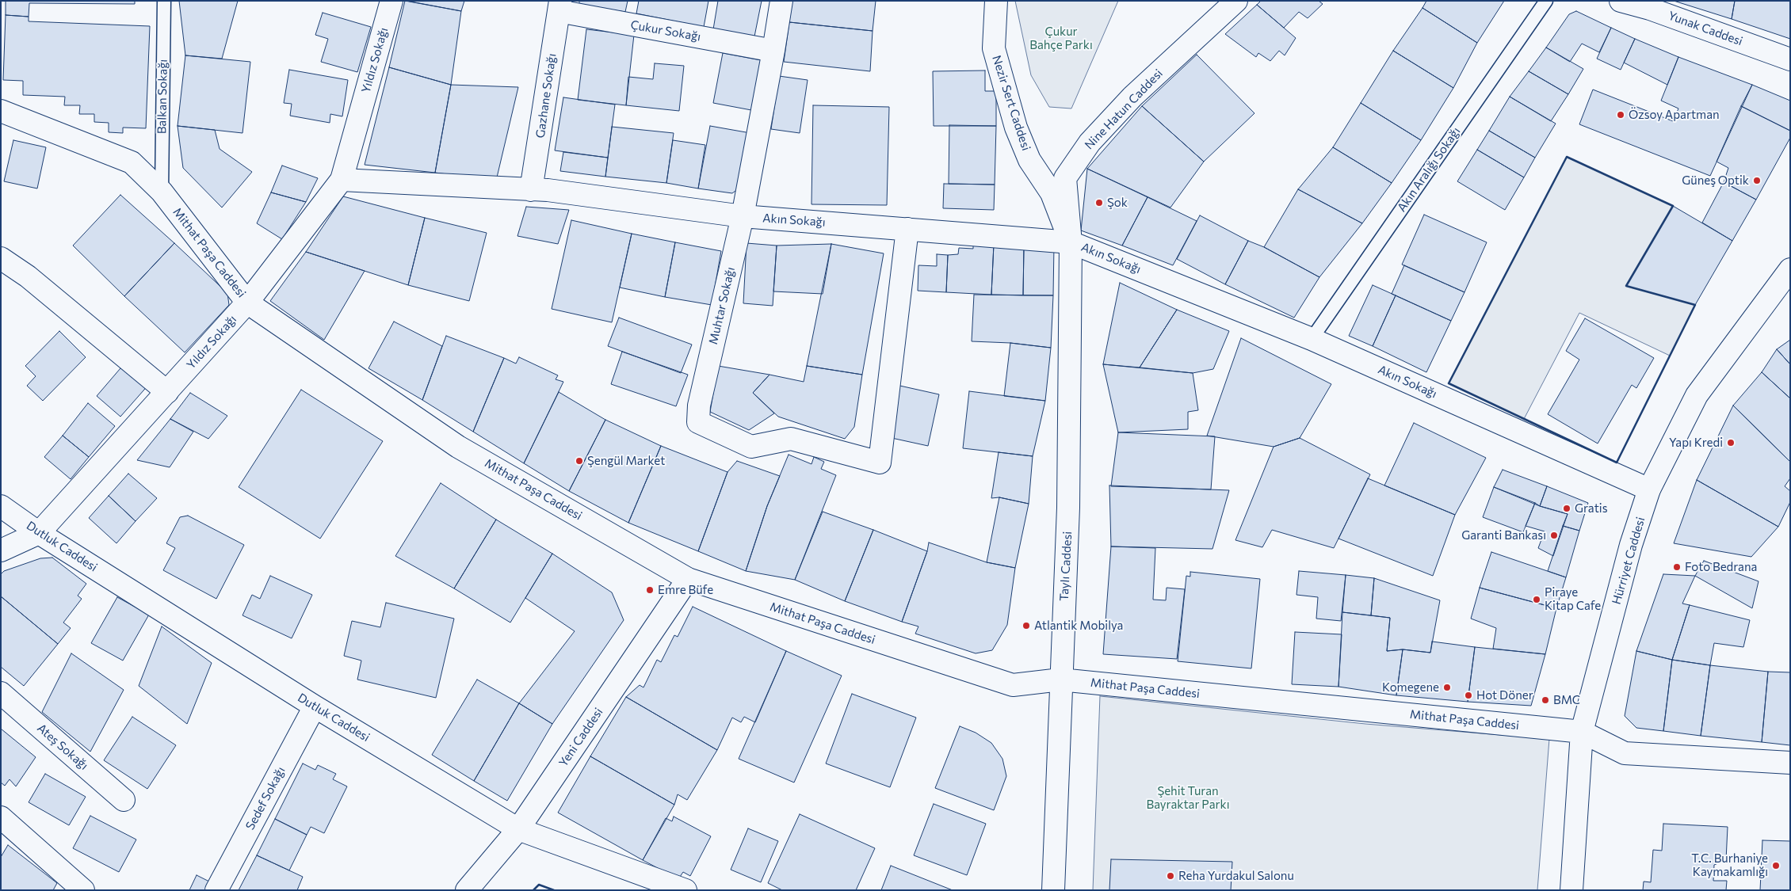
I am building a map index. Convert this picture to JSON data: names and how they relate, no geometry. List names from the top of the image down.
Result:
{
  "streets": {
    "street": [
      "Yunak Caddesi",
      "Çukur Sokağı",
      "Yıldız Sokağı",
      "Gazhane Sokağı",
      "Nezir Sert Caddesi",
      "Nine Hatun Caddesi",
      "Akın Sokağı",
      "Mithat Paşa Caddesi",
      "Muhtar Sokağı",
      "Dutluk Caddesi",
      "Hürriyet Caddesi",
      "Taylı Caddesi",
      "Yeni Caddesi",
      "Ateş Sokağı",
      "Sedef Sokağı"
    ],
    "lane": ["Balkan Sokağı", "Akın Aralığı Sokağı"]
  },
  "crossings": [
    ["Çukur Sokağı", "Gazhane Sokağı"],
    ["Çukur Sokağı", "Muhtar Sokağı"],
    ["Yıldız Sokağı", "Akın Sokağı"],
    ["Yıldız Sokağı", "Mithat Paşa Caddesi"],
    ["Yıldız Sokağı", "Dutluk Caddesi"],
    ["Gazhane Sokağı", "Akın Sokağı"],
    ["Balkan Sokağı", "Mithat Paşa Caddesi"],
    ["Nezir Sert Caddesi", "Nine Hatun Caddesi"],
    ["Nezir Sert Caddesi", "Akın Sokağı"],
    ["Nezir Sert Caddesi", "Taylı Caddesi"],
    ["Nine Hatun Caddesi", "Akın Sokağı"],
    ["Nine Hatun Caddesi", "Taylı Caddesi"],
    ["Akın Aralığı Sokağı", "Akın Sokağı"],
    ["Akın Sokağı", "Muhtar Sokağı"],
    ["Akın Sokağı", "Hürriyet Caddesi"],
    ["Akın Sokağı", "Taylı Caddesi"],
    ["Mithat Paşa Caddesi", "Hürriyet Caddesi"],
    ["Mithat Paşa Caddesi", "Taylı Caddesi"],
    ["Mithat Paşa Caddesi", "Yeni Caddesi"],
    ["Dutluk Caddesi", "Yeni Caddesi"],
    ["Dutluk Caddesi", "Sedef Sokağı"]
  ],
  "parks": ["Çukur Bahçe Parkı", "Şehit Turan Bayraktar Parkı"],
  "places": [
    "Özsoy Apartman",
    "Güneş Optik",
    "Şok",
    "Yapı Kredi",
    "Şengül Market",
    "Gratis",
    "Garanti Bankası",
    "Foto Bedrana",
    "Emre Büfe",
    "Piraye Kitap Cafe",
    "Atlantik Mobilya",
    "Komegene",
    "Hot Döner",
    "BMC",
    "T.C. Burhaniye Kaymakamlığı",
    "Reha Yurdakul Salonu"
  ]
}
